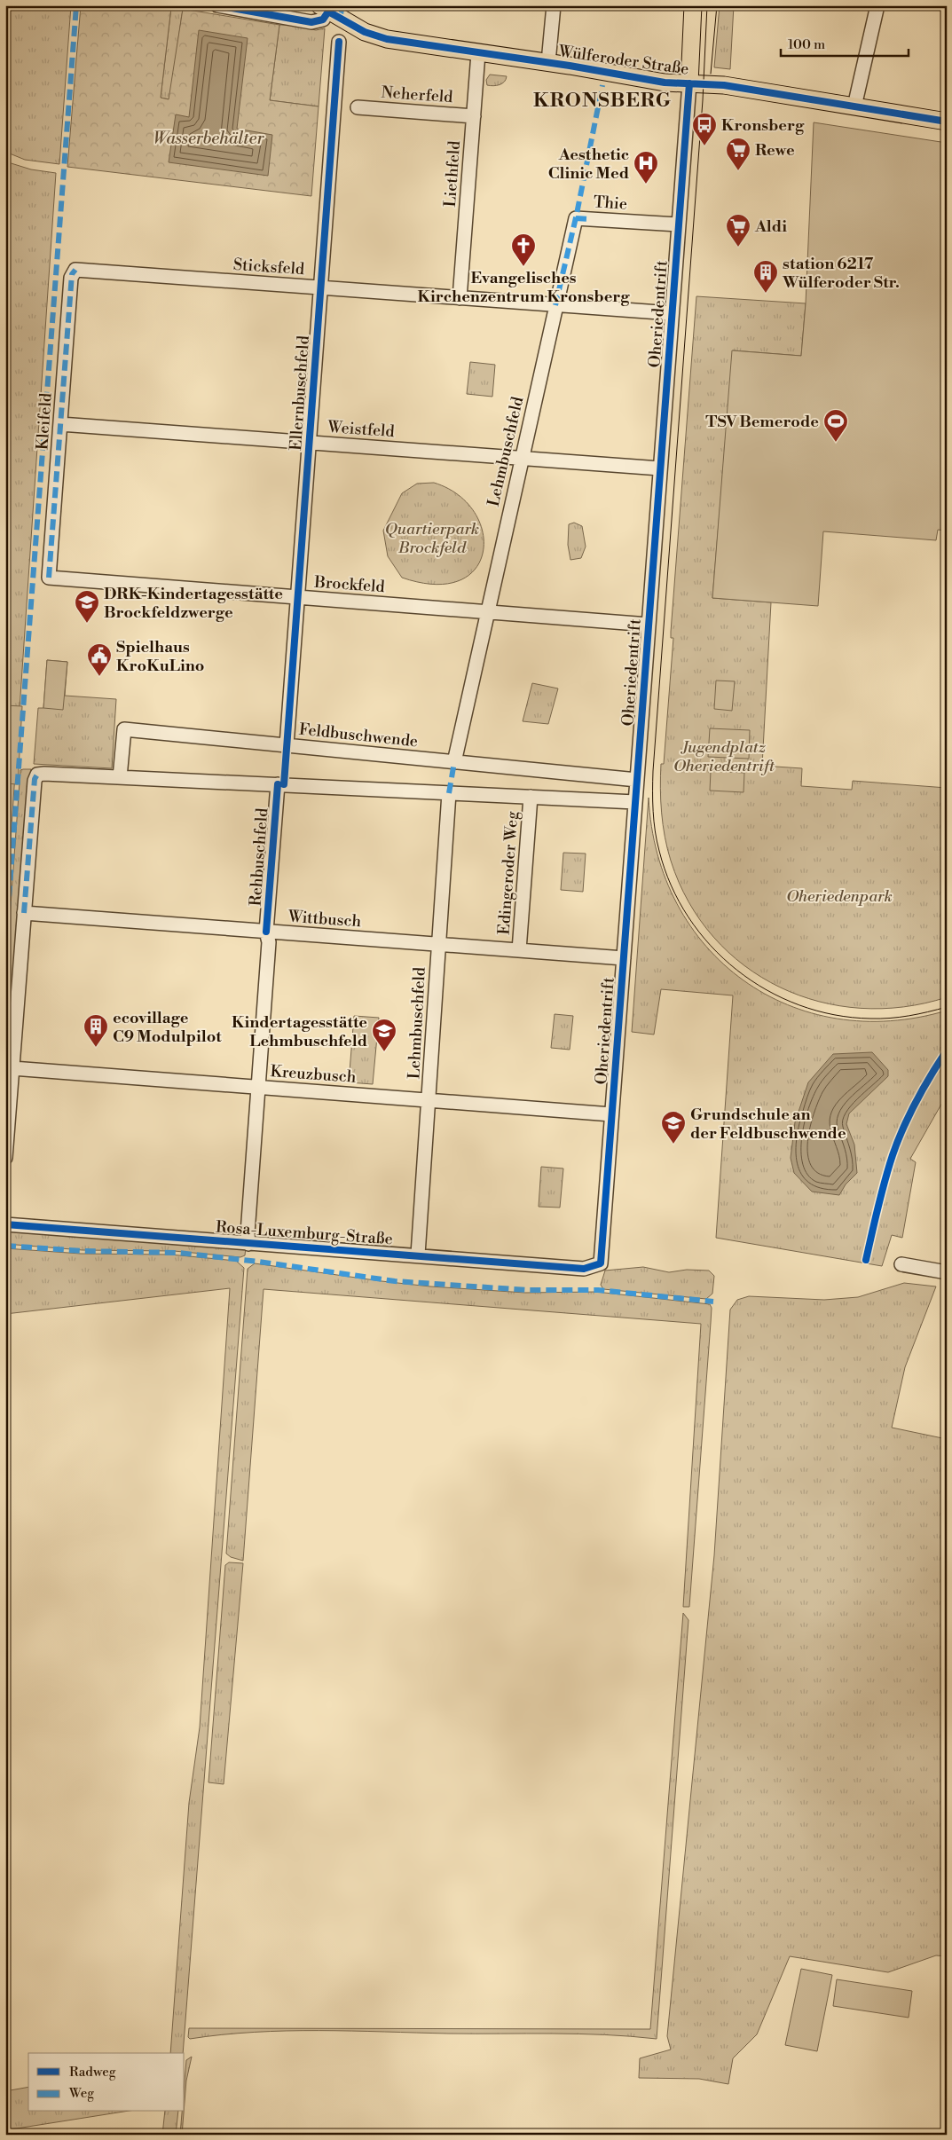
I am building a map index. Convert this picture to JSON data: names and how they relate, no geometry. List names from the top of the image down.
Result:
{
  "streets": {
    "main road": ["Wülferoder Straße"],
    "street": [
      "Neherfeld",
      "Liethfeld",
      "Thie",
      "Sticksfeld",
      "Oheriedentrift",
      "Ellernbuschfeld",
      "Kleifeld",
      "Weistfeld",
      "Lehmbuschfeld",
      "Brockfeld",
      "Feldbuschwende",
      "Rehbuschfeld",
      "Edingeroder Weg",
      "Wittbusch",
      "Kreuzbusch",
      "Rosa-Luxemburg-Straße"
    ]
  },
  "crossings": [
    ["Wülferoder Straße", "Liethfeld"],
    ["Wülferoder Straße", "Oheriedentrift"],
    ["Neherfeld", "Liethfeld"],
    ["Liethfeld", "Sticksfeld"],
    ["Thie", "Sticksfeld"],
    ["Thie", "Oheriedentrift"],
    ["Thie", "Lehmbuschfeld"],
    ["Sticksfeld", "Oheriedentrift"],
    ["Sticksfeld", "Ellernbuschfeld"],
    ["Sticksfeld", "Kleifeld"],
    ["Sticksfeld", "Lehmbuschfeld"],
    ["Oheriedentrift", "Weistfeld"],
    ["Oheriedentrift", "Brockfeld"],
    ["Oheriedentrift", "Feldbuschwende"],
    ["Oheriedentrift", "Wittbusch"],
    ["Oheriedentrift", "Kreuzbusch"],
    ["Oheriedentrift", "Rosa-Luxemburg-Straße"],
    ["Ellernbuschfeld", "Weistfeld"],
    ["Ellernbuschfeld", "Brockfeld"],
    ["Ellernbuschfeld", "Feldbuschwende"],
    ["Kleifeld", "Weistfeld"],
    ["Kleifeld", "Brockfeld"],
    ["Weistfeld", "Lehmbuschfeld"],
    ["Lehmbuschfeld", "Brockfeld"],
    ["Lehmbuschfeld", "Feldbuschwende"],
    ["Lehmbuschfeld", "Wittbusch"],
    ["Lehmbuschfeld", "Kreuzbusch"],
    ["Lehmbuschfeld", "Rosa-Luxemburg-Straße"],
    ["Rehbuschfeld", "Wittbusch"],
    ["Rehbuschfeld", "Kreuzbusch"],
    ["Rehbuschfeld", "Rosa-Luxemburg-Straße"],
    ["Edingeroder Weg", "Wittbusch"]
  ],
  "districts": ["KRONSBERG"],
  "water": ["Wasserbehälter"],
  "parks": ["Quartierpark Brockfeld", "Jugendplatz Oheriedentrift", "Oheriedenpark"],
  "places": {
    "bus stop": ["Kronsberg"],
    "supermarket": ["Rewe", "Aldi"],
    "hospital": ["Aesthetic Clinic Med"],
    "church": ["Evangelisches Kirchenzentrum Kronsberg"],
    "building": ["station 6217 Wülferoder Str.", "ecovillage C9 Modulpilot"],
    "sports": ["TSV Bemerode"],
    "school or university": ["DRK-Kindertagesstätte Brockfeldzwerge", "Kindertagesstätte Lehmbuschfeld", "Grundschule an der Feldbuschwende"],
    "public building": ["Spielhaus KroKuLino"]
  },
  "legend": ["Radweg", "Weg"],
  "scale_bar": "100 m"
}
